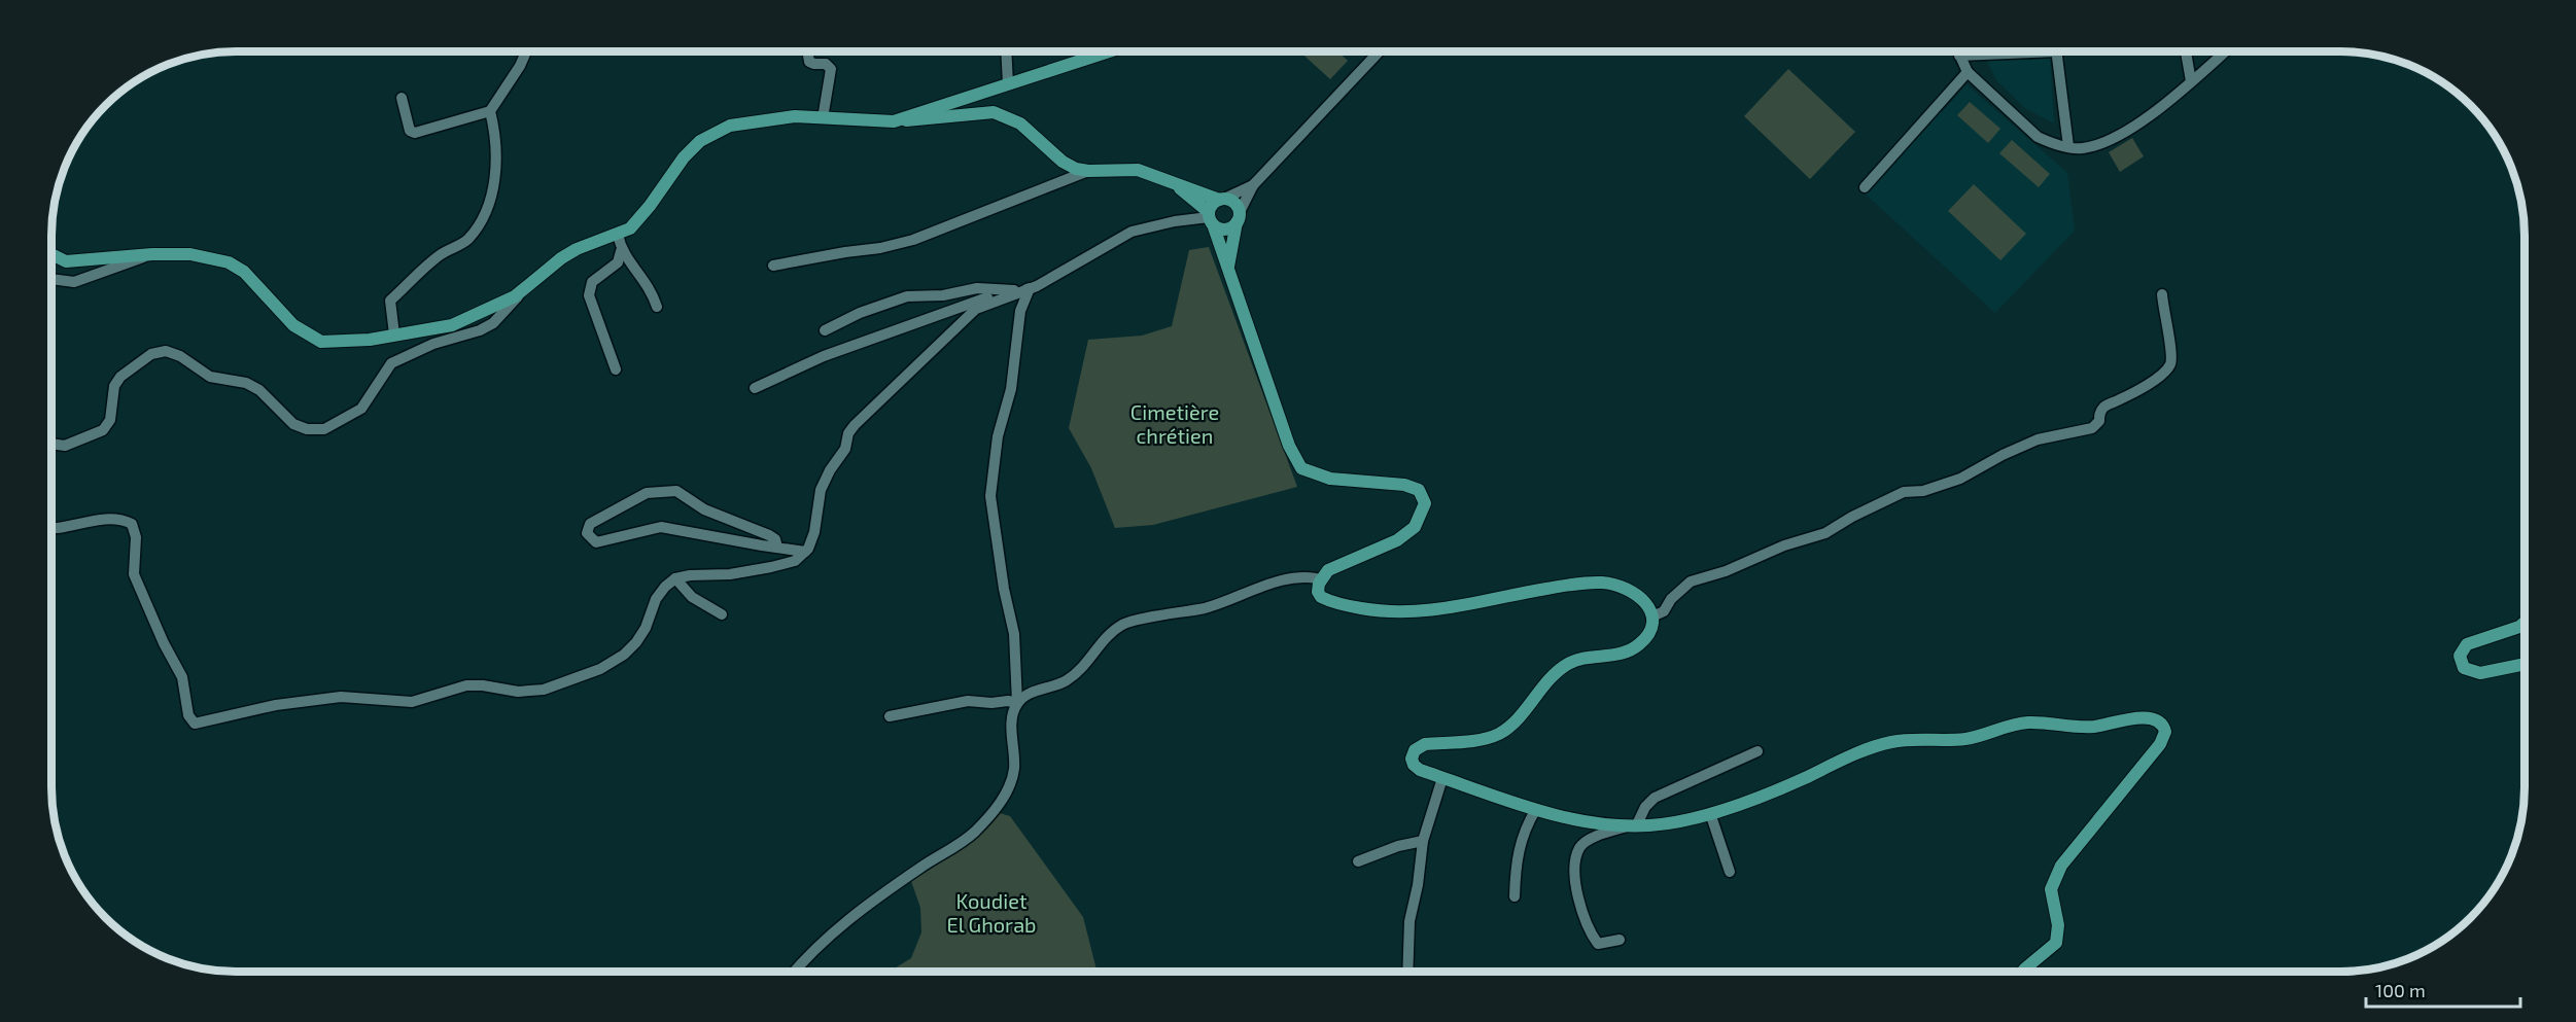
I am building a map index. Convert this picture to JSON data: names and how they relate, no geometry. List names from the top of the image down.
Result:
{
  "parks": ["Cimetière chrétien", "Koudiet El Ghorab"],
  "scale_bar": "100 m"
}
